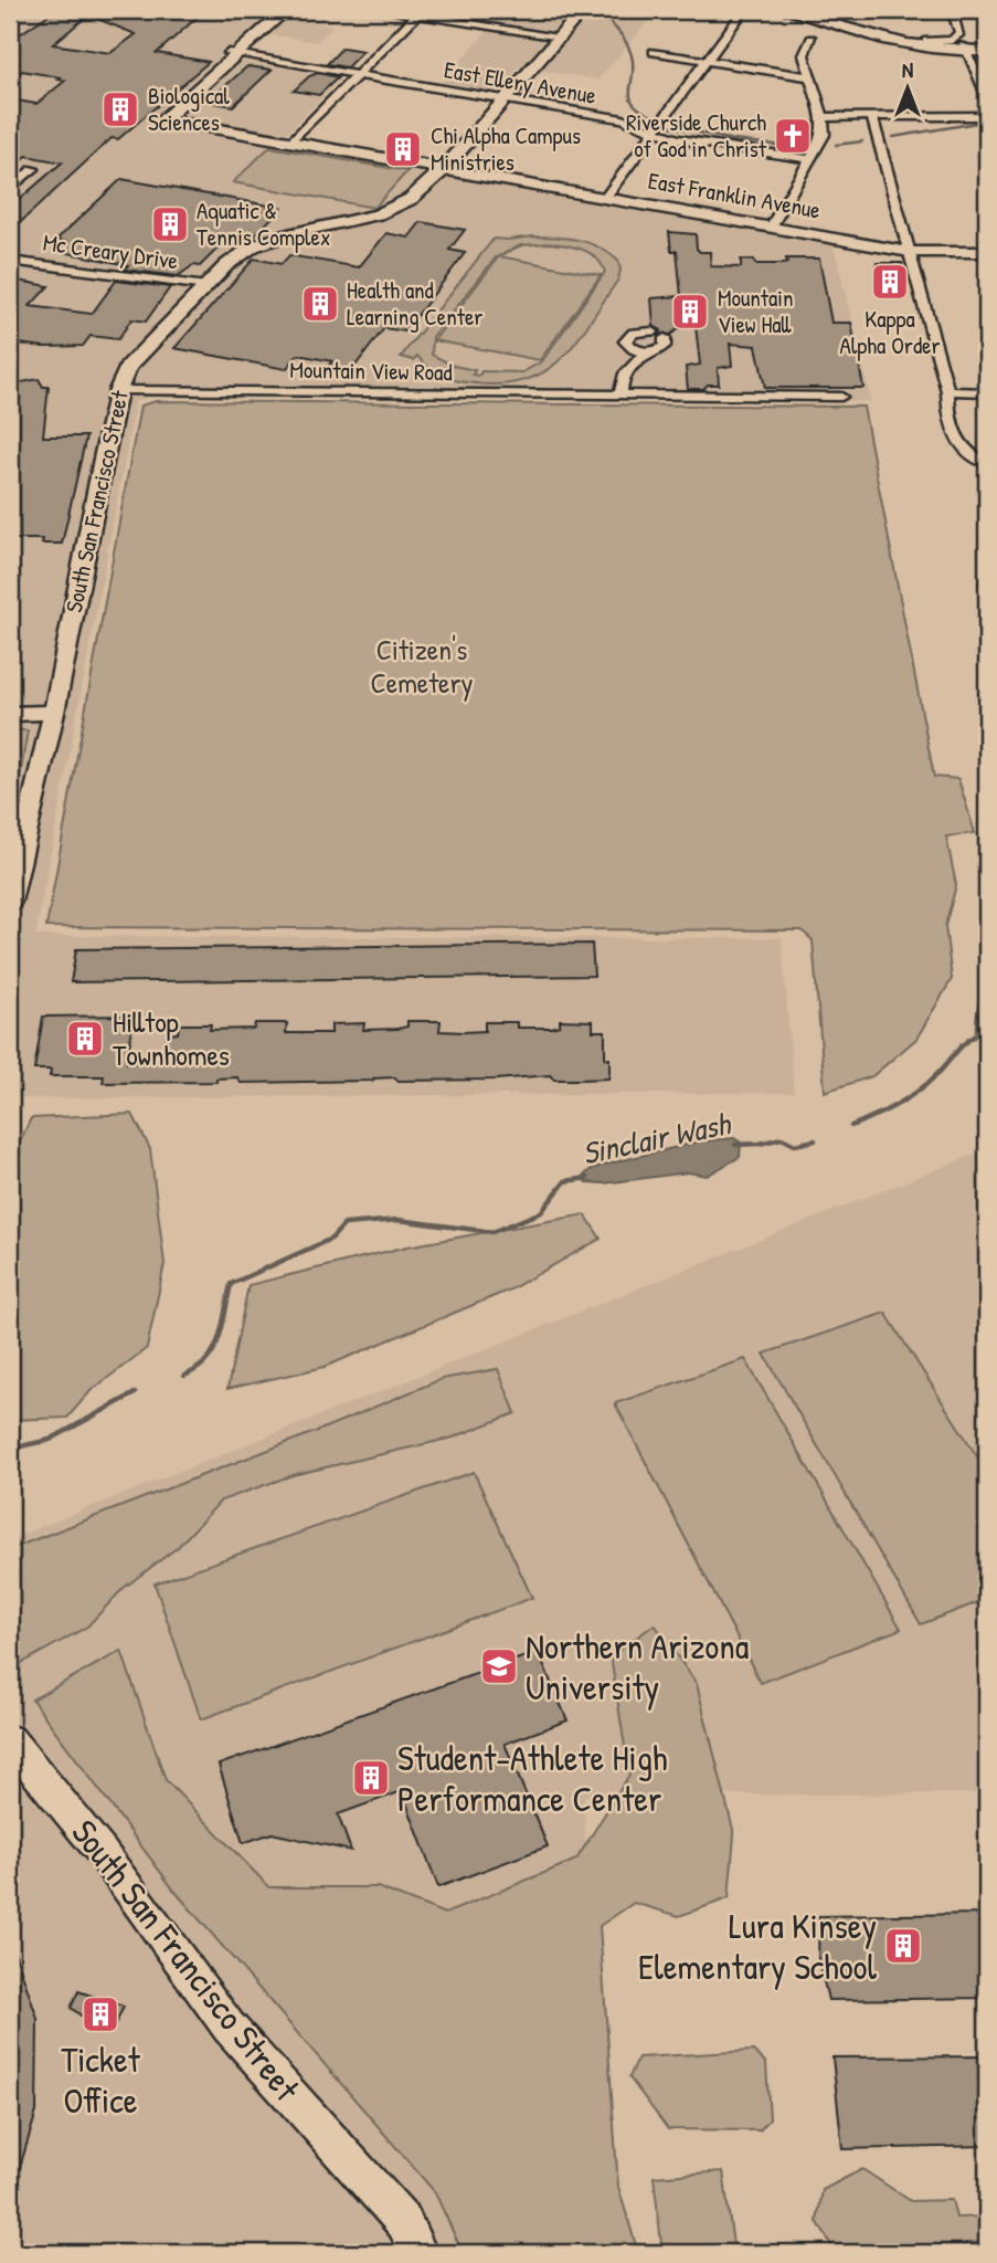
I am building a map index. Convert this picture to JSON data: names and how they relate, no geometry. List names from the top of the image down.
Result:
{
  "streets": {
    "street": [
      "East Ellery Avenue",
      "East Franklin Avenue",
      "Mc Creary Drive",
      "Mountain View Road",
      "South San Francisco Street"
    ]
  },
  "crossings": [
    ["East Ellery Avenue", "East Franklin Avenue"],
    ["East Ellery Avenue", "South San Francisco Street"],
    ["East Franklin Avenue", "South San Francisco Street"],
    ["Mc Creary Drive", "South San Francisco Street"],
    ["Mountain View Road", "South San Francisco Street"]
  ],
  "water": ["Sinclair Wash"],
  "parks": ["Citizen's Cemetery"],
  "places": {
    "building": [
      "Biological Sciences",
      "Chi Alpha Campus Ministries",
      "Aquatic & Tennis Complex",
      "Kappa Alpha Order",
      "Health and Learning Center",
      "Mountain View Hall",
      "Hilltop Townhomes",
      "Student-Athlete High Performance Center",
      "Lura Kinsey Elementary School",
      "Ticket Office"
    ],
    "church": ["Riverside Church of God in Christ"],
    "school or university": ["Northern Arizona University"]
  },
  "north": "top"
}
